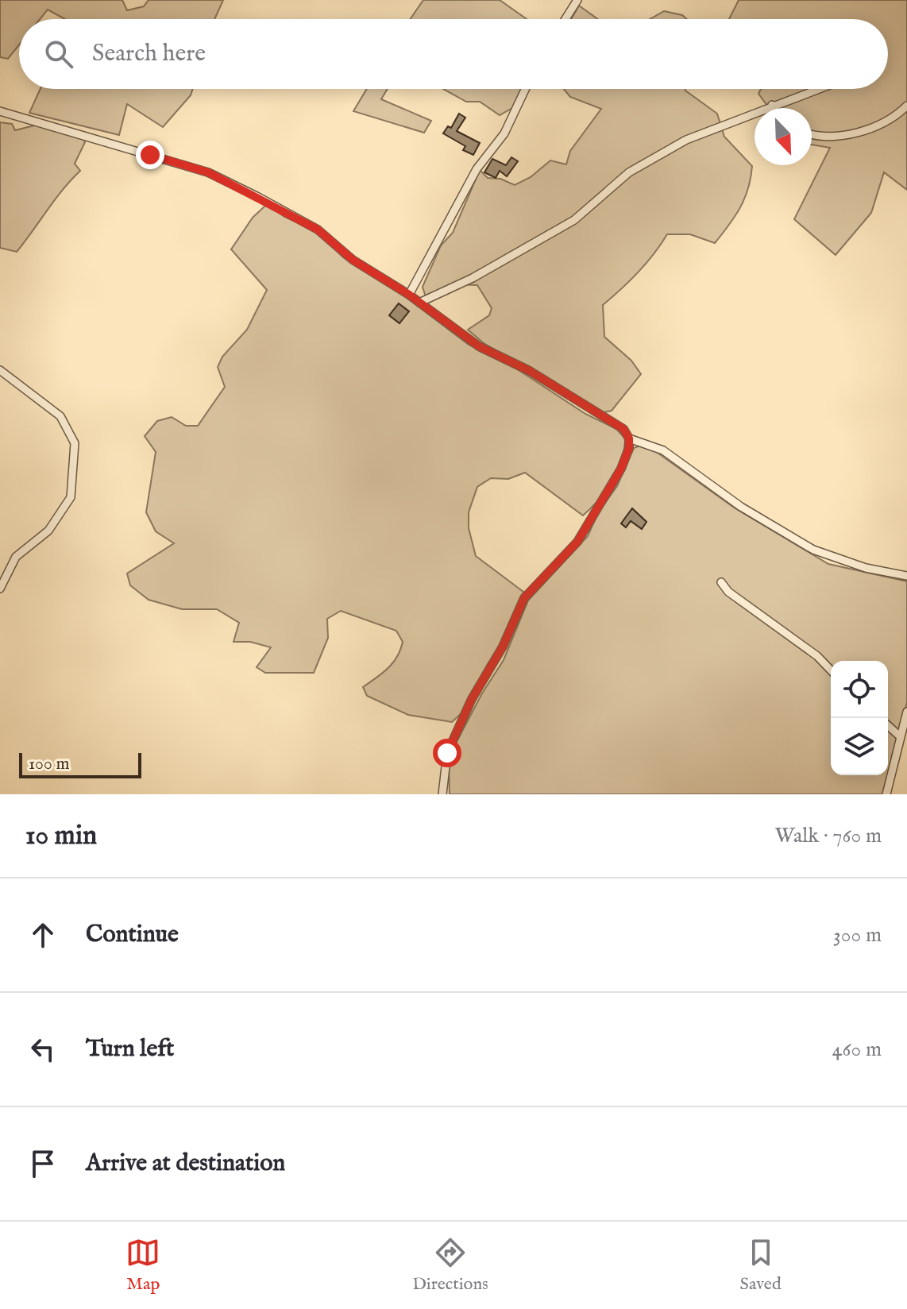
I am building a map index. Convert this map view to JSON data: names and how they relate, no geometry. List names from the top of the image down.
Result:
{
  "scale_bar": "100 m",
  "north": "bottom right",
  "page": {
    "search": "Search here",
    "scale": "100 m",
    "heading": ["10 min", "Walk · 760 m"],
    "list": [
      ["Continue", "300 m"],
      ["Turn left", "460 m"],
      "Arrive at destination"
    ],
    "nav": ["Map", "Directions", "Saved"]
  }
}
